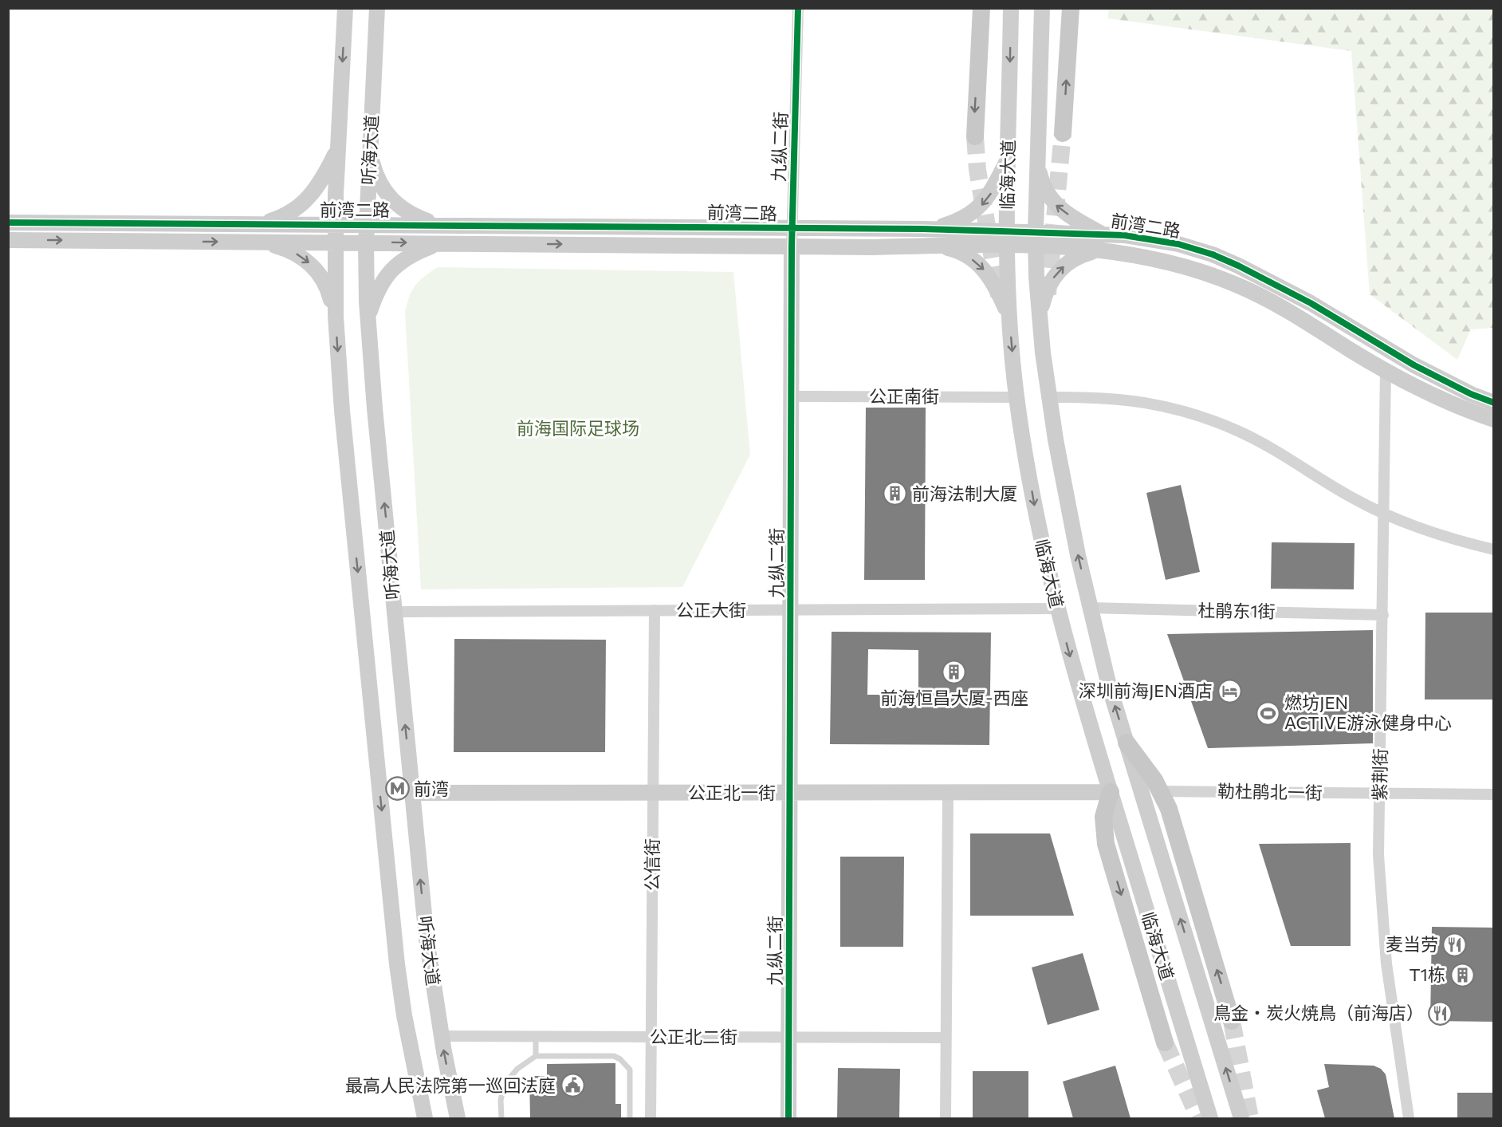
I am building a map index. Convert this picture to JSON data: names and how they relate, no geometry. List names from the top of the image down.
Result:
{
  "streets": {
    "main road": [
      "九纵二街",
      "听海大道",
      "临海大道",
      "前湾二路",
      "公正北一街"
    ],
    "street": [
      "公正南街",
      "公正大街",
      "杜鹃东1街",
      "紫荆街",
      "勒杜鹃北一街",
      "公信街",
      "公正北二街"
    ]
  },
  "crossings": [
    ["九纵二街", "前湾二路"],
    ["九纵二街", "公正南街"],
    ["九纵二街", "公正大街"],
    ["九纵二街", "公正北一街"],
    ["九纵二街", "公正北二街"],
    ["听海大道", "前湾二路"],
    ["听海大道", "公正大街"],
    ["听海大道", "公正北一街"],
    ["听海大道", "公正北二街"],
    ["临海大道", "前湾二路"],
    ["临海大道", "公正南街"],
    ["临海大道", "公正大街"],
    ["临海大道", "杜鹃东1街"],
    ["临海大道", "公正北一街"],
    ["前湾二路", "紫荆街"],
    ["公正大街", "公信街"],
    ["杜鹃东1街", "紫荆街"],
    ["紫荆街", "勒杜鹃北一街"],
    ["公正北一街", "公信街"],
    ["公信街", "公正北二街"]
  ],
  "parks": ["前海国际足球场"],
  "places": {
    "building": ["前海法制大厦", "前海恒昌大厦-西座", "T1栋"],
    "hotel": ["深圳前海JEN酒店"],
    "sports": ["燃坊JEN ACTIVE游泳健身中心"],
    "metro station": ["前湾"],
    "restaurant": ["麦当劳", "鳥金・炭火焼鳥（前海店）"],
    "public building": ["最高人民法院第一巡回法庭"]
  }
}
